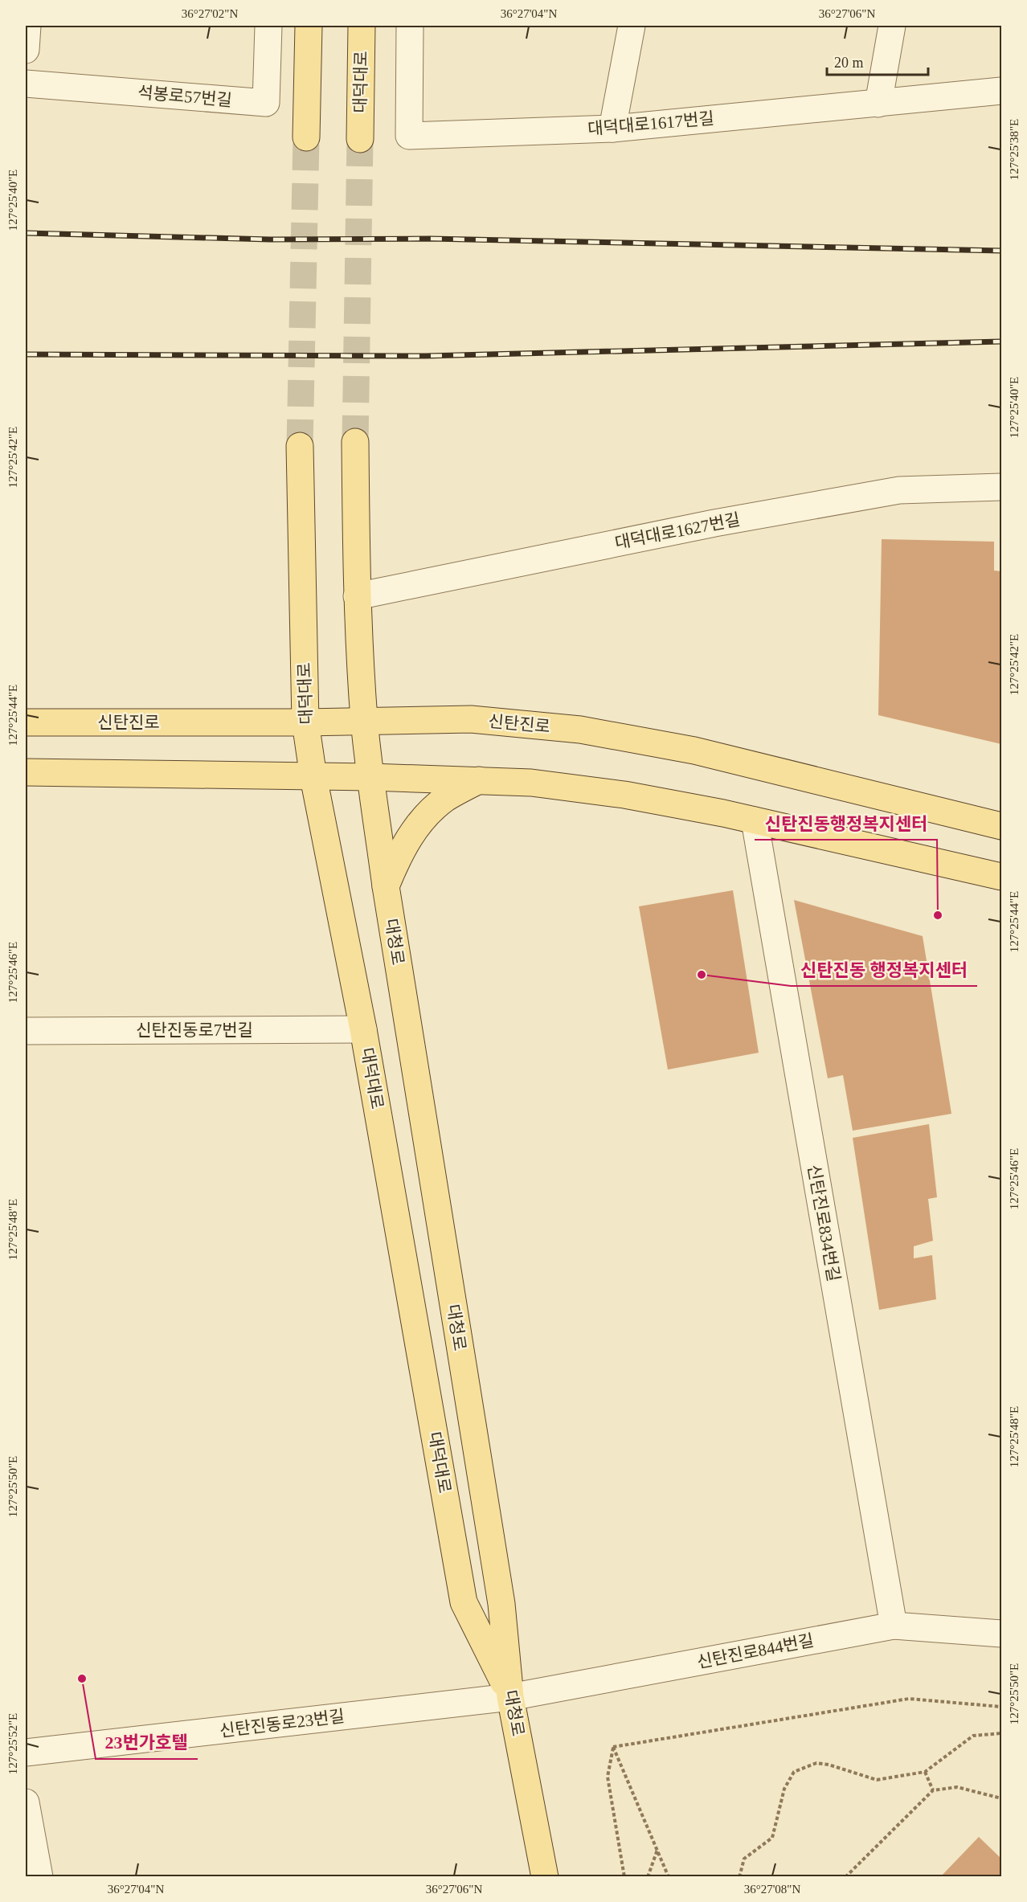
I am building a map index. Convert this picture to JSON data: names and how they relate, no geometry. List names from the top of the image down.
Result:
{
  "streets": {
    "main road": ["대덕대로", "신탄진로", "대청로"],
    "street": [
      "석봉로57번길",
      "대덕대로1617번길",
      "대덕대로1627번길",
      "신탄진동로7번길",
      "신탄진로834번길",
      "신탄진로844번길",
      "신탄진동로23번길"
    ]
  },
  "crossings": [
    ["대덕대로", "신탄진로"],
    ["대덕대로", "대청로"],
    ["대덕대로", "신탄진동로7번길"],
    ["대덕대로", "신탄진로844번길"],
    ["대덕대로", "신탄진동로23번길"],
    ["대청로", "신탄진로844번길"],
    ["대청로", "신탄진동로23번길"],
    ["신탄진로834번길", "신탄진로844번길"],
    ["신탄진로844번길", "신탄진동로23번길"]
  ],
  "places": ["신탄진동행정복지센터", "신탄진동 행정복지센터", "23번가호텔"],
  "scale_bar": "20 m",
  "coordinates": [
    "36°27'02\"N",
    "36°27'04\"N",
    "36°27'06\"N",
    "127°25'38\"E",
    "127°25'40\"E",
    "127°25'42\"E",
    "127°25'44\"E",
    "127°25'46\"E",
    "127°25'48\"E",
    "127°25'50\"E",
    "127°25'52\"E",
    "36°27'08\"N"
  ]
}
